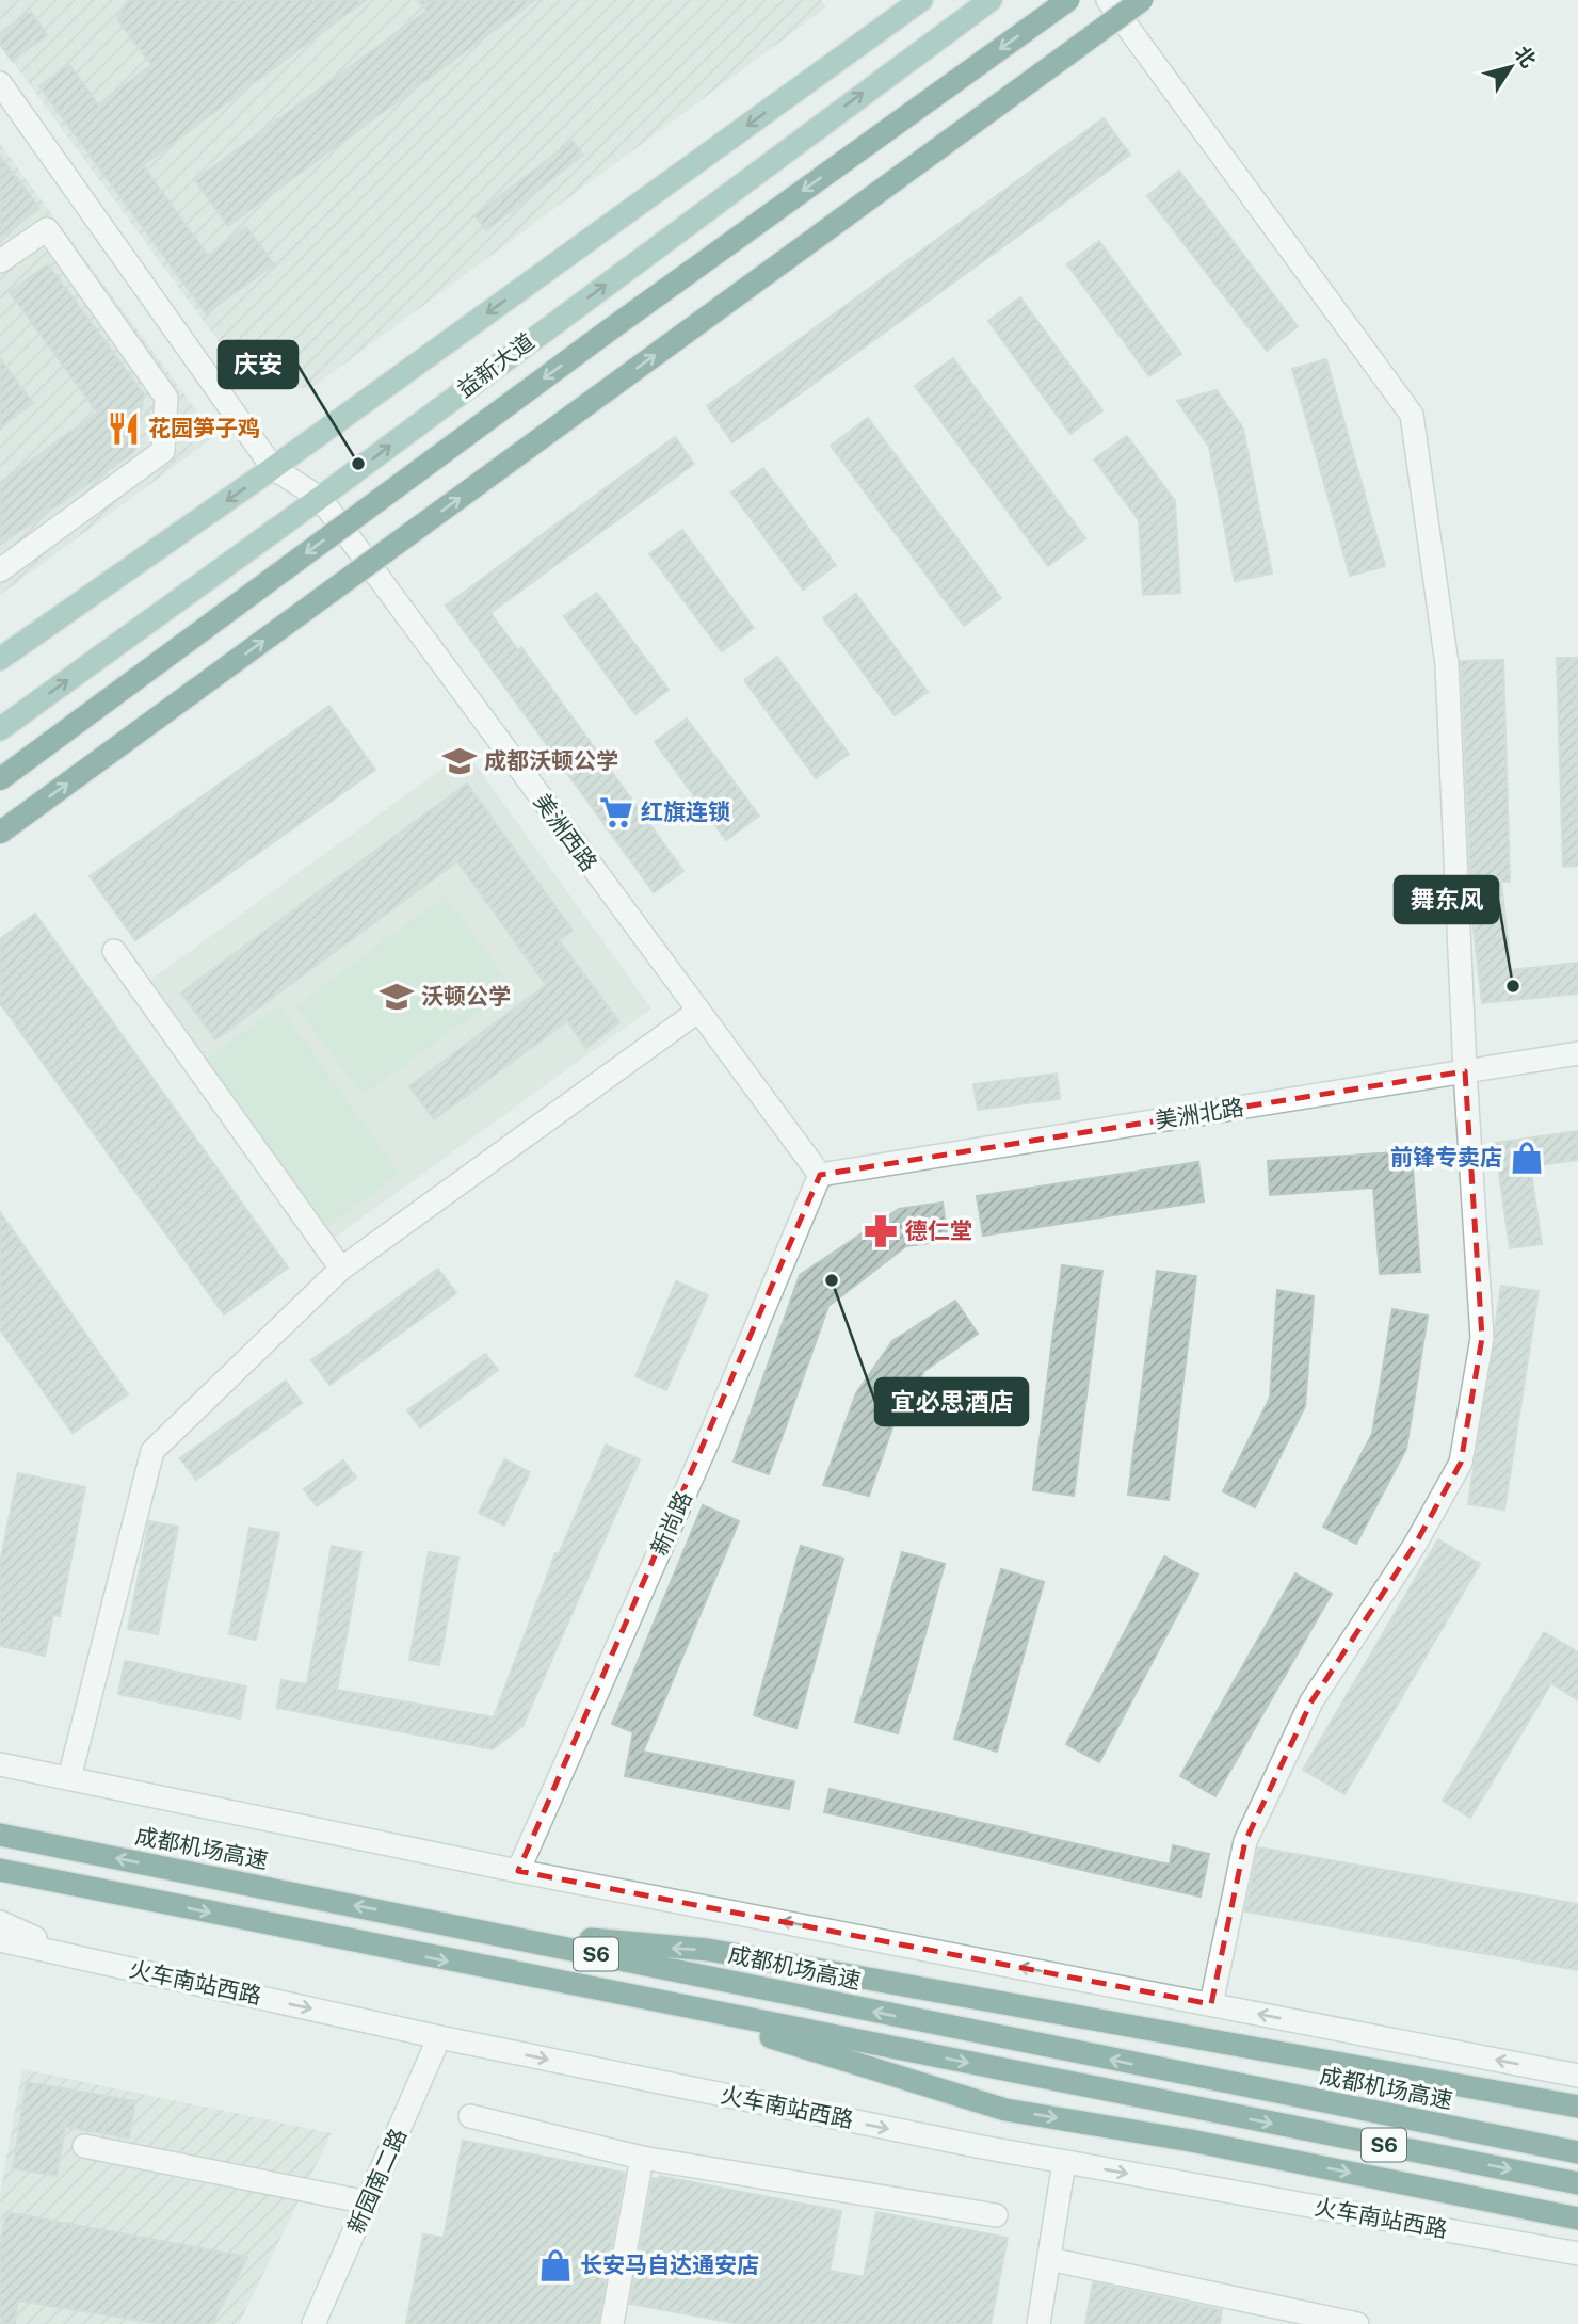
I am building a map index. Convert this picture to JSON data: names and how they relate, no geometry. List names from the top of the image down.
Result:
{
  "streets": {
    "highway": ["成都机场高速", "S6"],
    "main road": ["益新大道"],
    "street": [
      "美洲西路",
      "美洲北路",
      "新尚路",
      "火车南站西路",
      "新园南二路"
    ]
  },
  "crossings": [
    ["益新大道", "美洲西路"],
    ["美洲西路", "美洲北路"],
    ["美洲西路", "新尚路"],
    ["美洲北路", "新尚路"],
    ["火车南站西路", "新园南二路"]
  ],
  "places": {
    "restaurant": ["花园笋子鸡"],
    "other": ["庆安", "舞东风", "宜必思酒店"],
    "school or university": ["成都沃顿公学", "沃顿公学"],
    "supermarket": ["红旗连锁"],
    "shop": ["前锋专卖店", "长安马自达通安店"],
    "pharmacy": ["德仁堂"]
  },
  "north": "top right"
}
